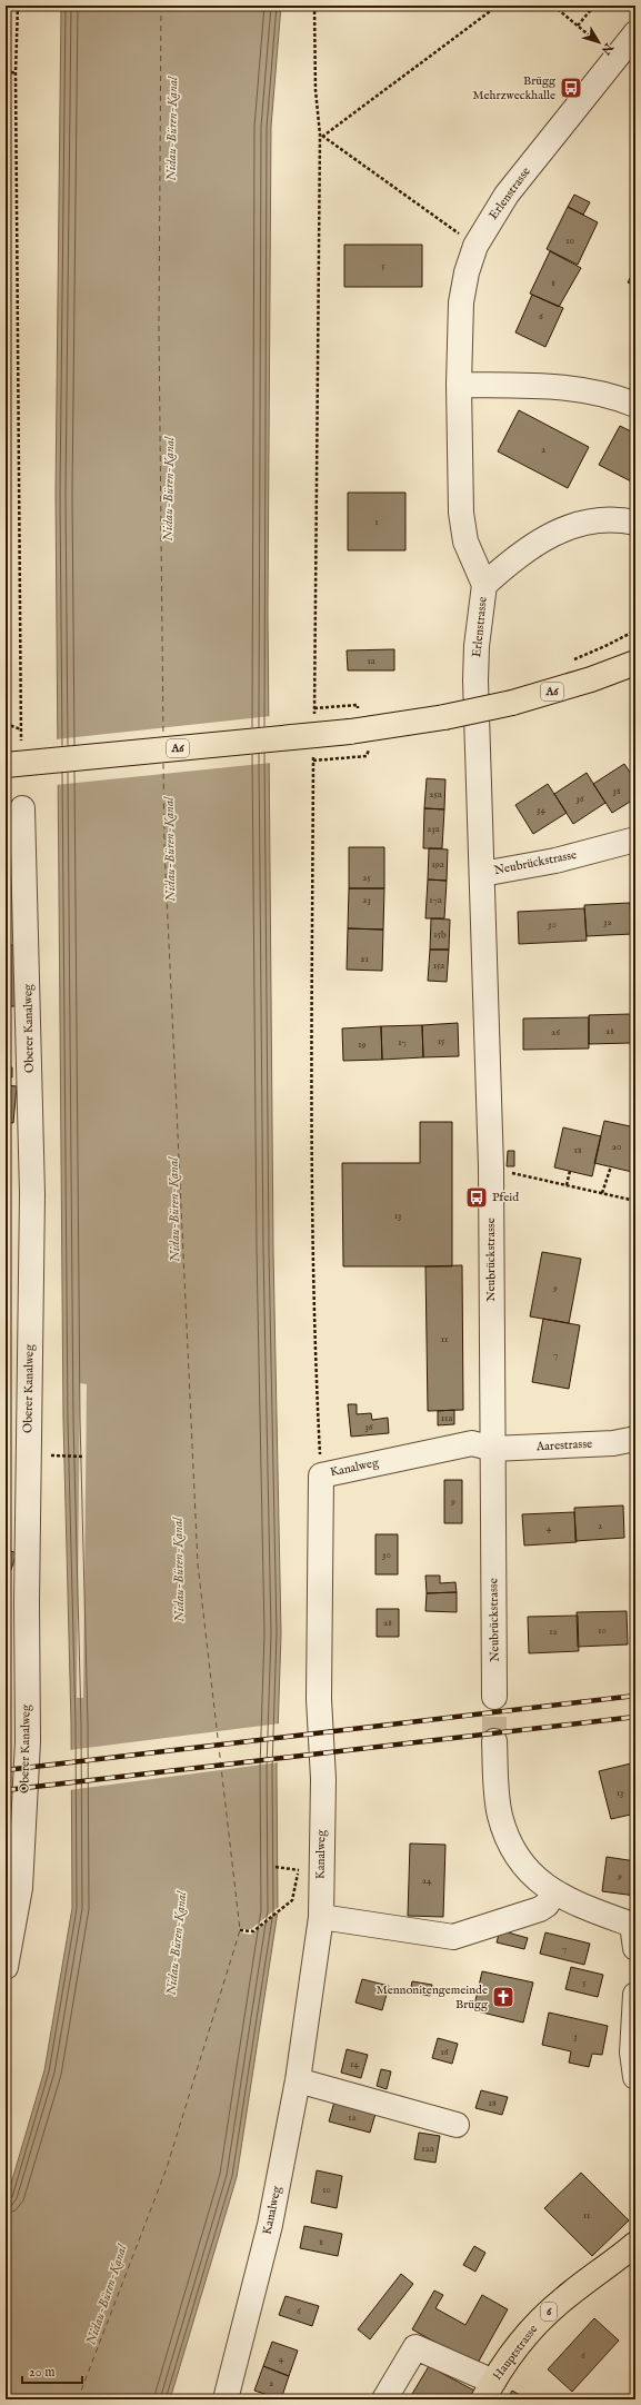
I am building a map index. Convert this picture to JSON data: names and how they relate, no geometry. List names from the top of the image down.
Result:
{
  "streets": {
    "main road": ["A6", "6", "Hauptstrasse"],
    "street": [
      "Erlenstrasse",
      "Neubrückstrasse",
      "Oberer Kanalweg",
      "Aarestrasse",
      "Kanalweg"
    ]
  },
  "crossings": [
    ["Erlenstrasse", "Neubrückstrasse"],
    ["Neubrückstrasse", "Aarestrasse"],
    ["Neubrückstrasse", "Kanalweg"],
    ["Aarestrasse", "Kanalweg"]
  ],
  "water": ["Nidau-Büren-Kanal"],
  "places": {
    "bus stop": ["Brügg Mehrzweckhalle", "Pfeid"],
    "church": ["Mennonitengemeinde Brügg"]
  },
  "house_numbers": [
    "10",
    "5",
    "8",
    "6",
    "2",
    "1",
    "1a",
    "38",
    "25a",
    "36",
    "34",
    "23a",
    "19a",
    "25",
    "23",
    "17a",
    "32",
    "30",
    "15b",
    "21",
    "15a",
    "28",
    "26",
    "15",
    "17",
    "19",
    "20",
    "18",
    "13",
    "9",
    "11",
    "7",
    "11a",
    "36",
    "9",
    "2",
    "4",
    "30",
    "28",
    "10",
    "12",
    "13",
    "9",
    "24",
    "7",
    "5",
    "3",
    "16",
    "14",
    "18",
    "12",
    "12a",
    "10",
    "11",
    "8",
    "6",
    "6",
    "4",
    "2"
  ],
  "scale_bar": "20 m",
  "north": "bottom right"
}
